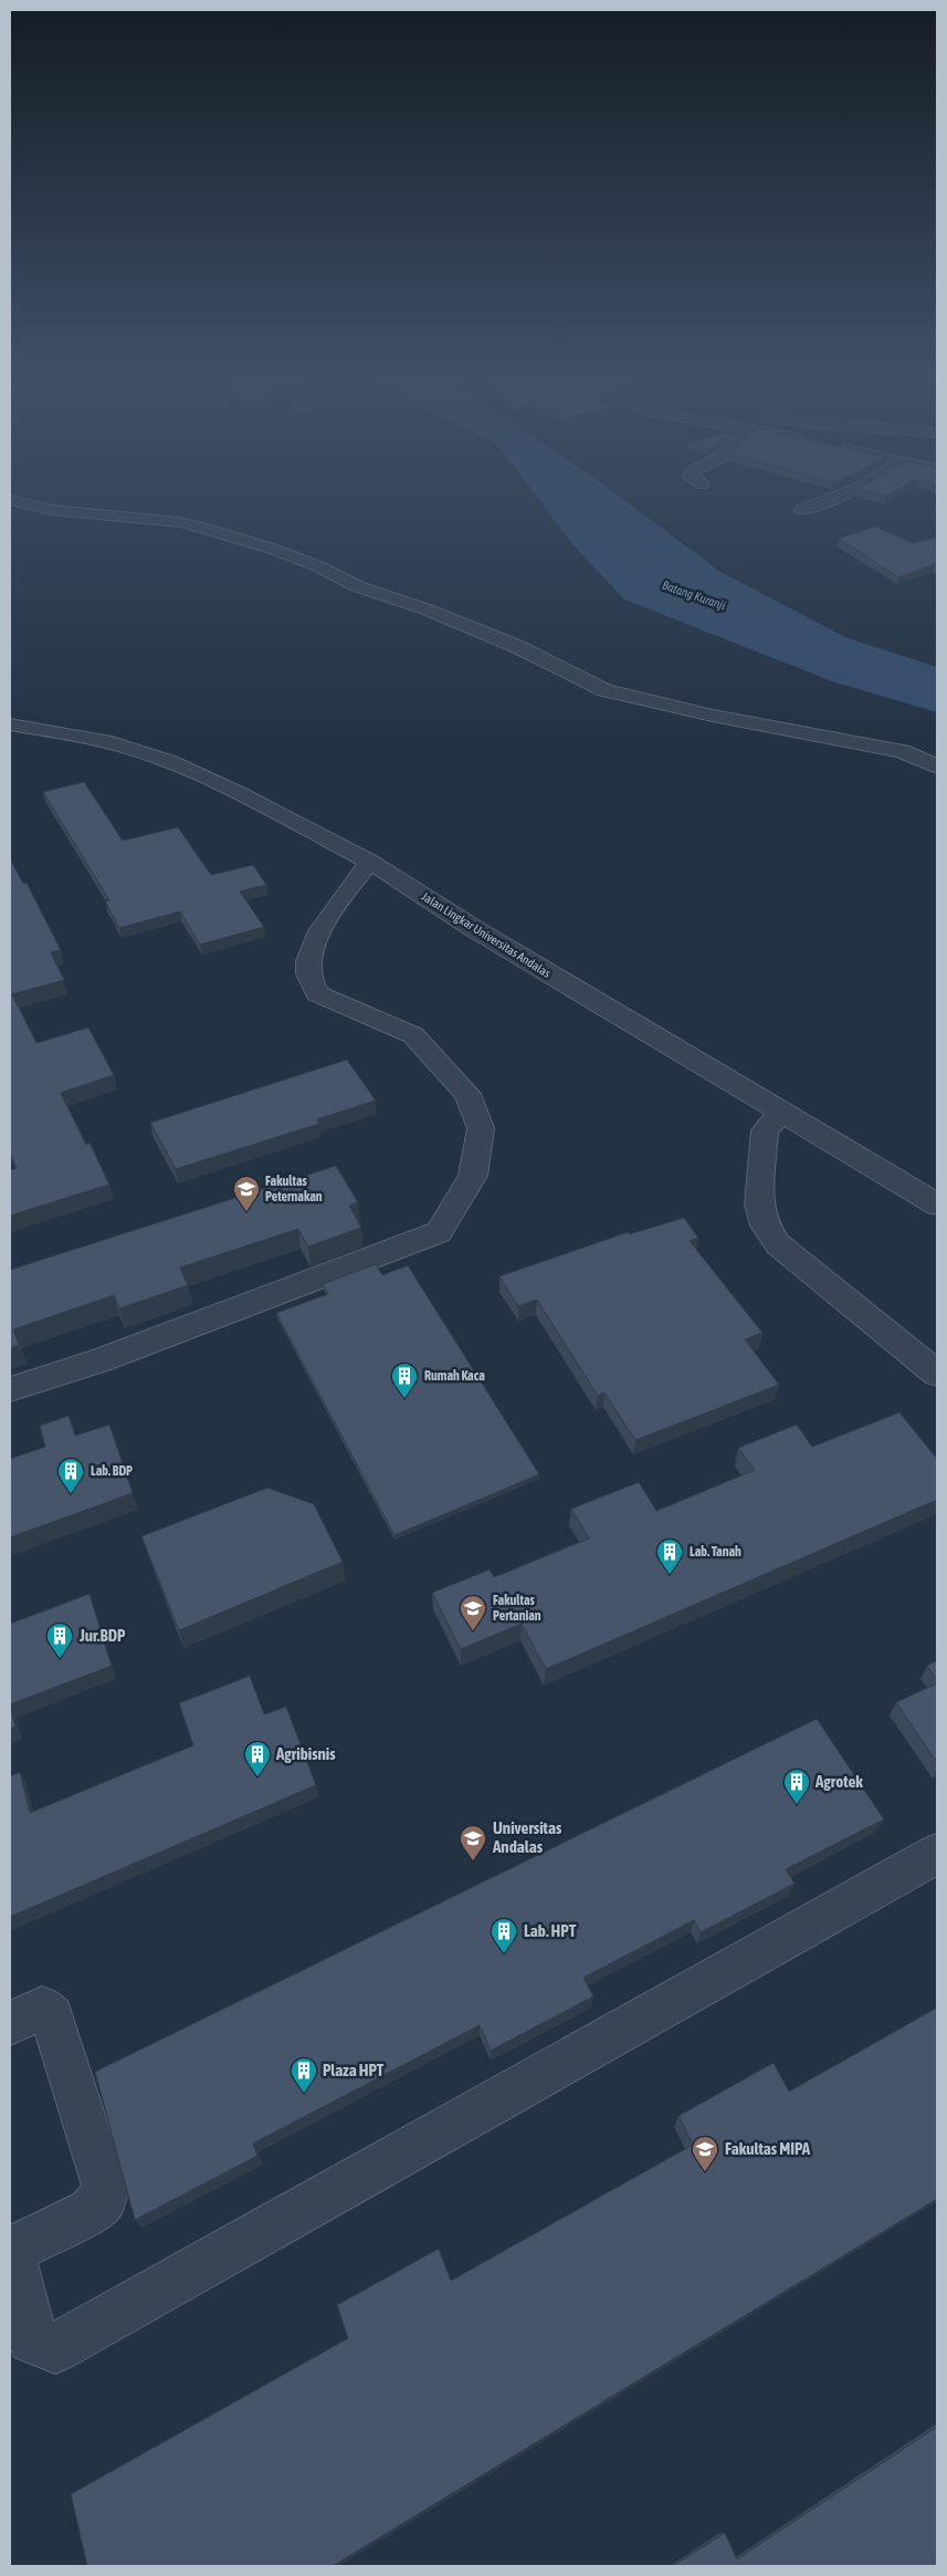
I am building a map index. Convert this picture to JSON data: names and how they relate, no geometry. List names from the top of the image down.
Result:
{
  "streets": {
    "street": ["Jalan Lingkar Universitas Andalas"]
  },
  "water": ["Batang Kuranji"],
  "places": {
    "school or university": [
      "Fakultas Peternakan",
      "Fakultas Pertanian",
      "Universitas Andalas",
      "Fakultas MIPA"
    ],
    "building": [
      "Rumah Kaca",
      "Lab. BDP",
      "Lab. Tanah",
      "Jur.BDP",
      "Agribisnis",
      "Agrotek",
      "Lab. HPT",
      "Plaza HPT"
    ]
  }
}
